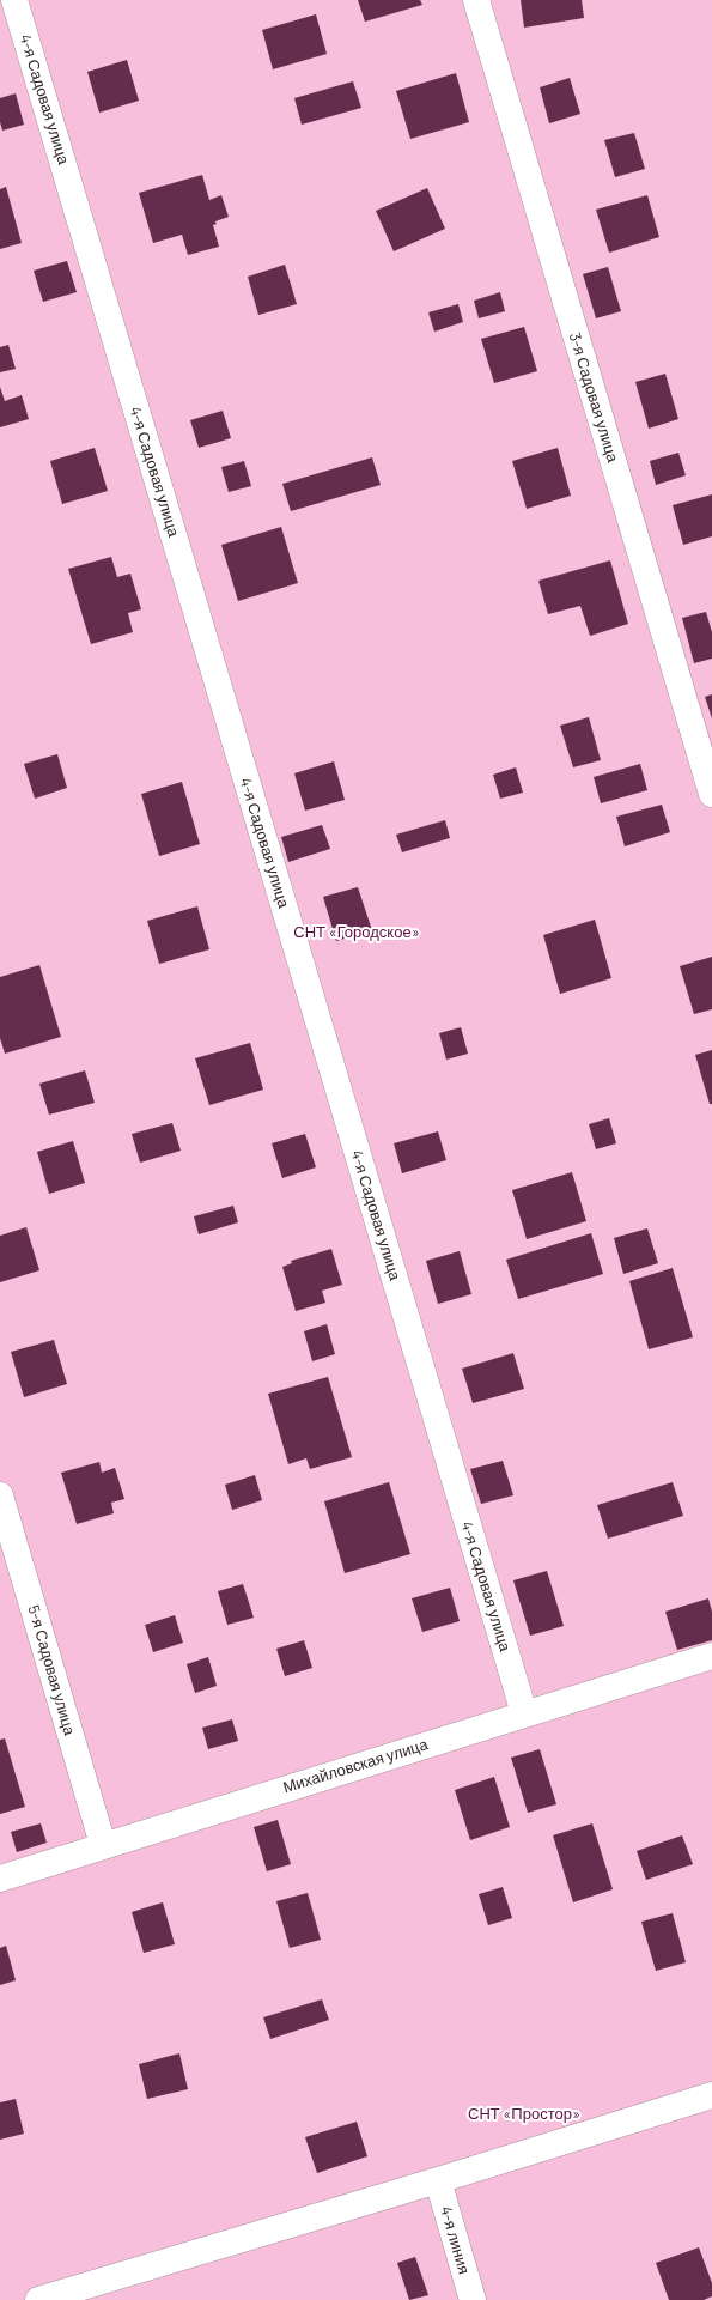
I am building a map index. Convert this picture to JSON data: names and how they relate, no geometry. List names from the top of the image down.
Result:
{
  "streets": {
    "street": [
      "4-я Садовая улица",
      "3-я Садовая улица",
      "5-я Садовая улица",
      "Михайловская улица",
      "4-я линия"
    ]
  },
  "crossings": [
    ["4-я Садовая улица", "Михайловская улица"],
    ["5-я Садовая улица", "Михайловская улица"]
  ],
  "parks": ["СНТ «Городское»", "СНТ «Простор»"]
}
